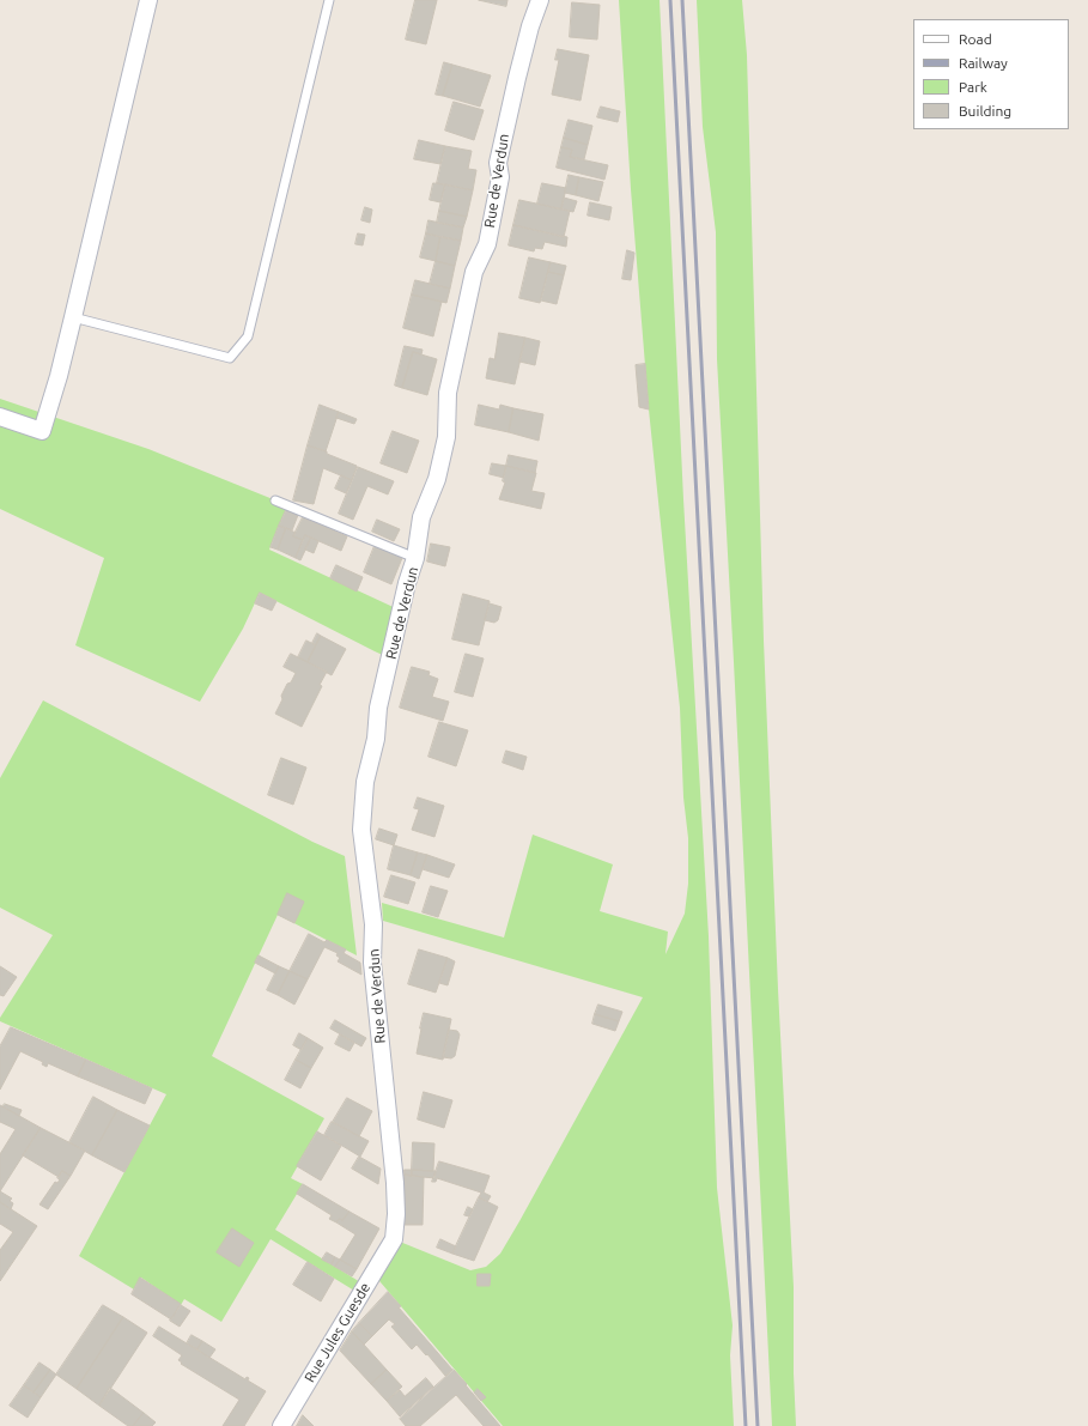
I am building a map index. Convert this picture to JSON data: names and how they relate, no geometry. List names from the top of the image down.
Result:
{
  "streets": {
    "street": ["Rue de Verdun", "Rue Jules Guesde"]
  },
  "crossings": [
    ["Rue de Verdun", "Rue Jules Guesde"]
  ],
  "legend": [
    "Road",
    "Railway",
    "Park",
    "Building"
  ]
}
